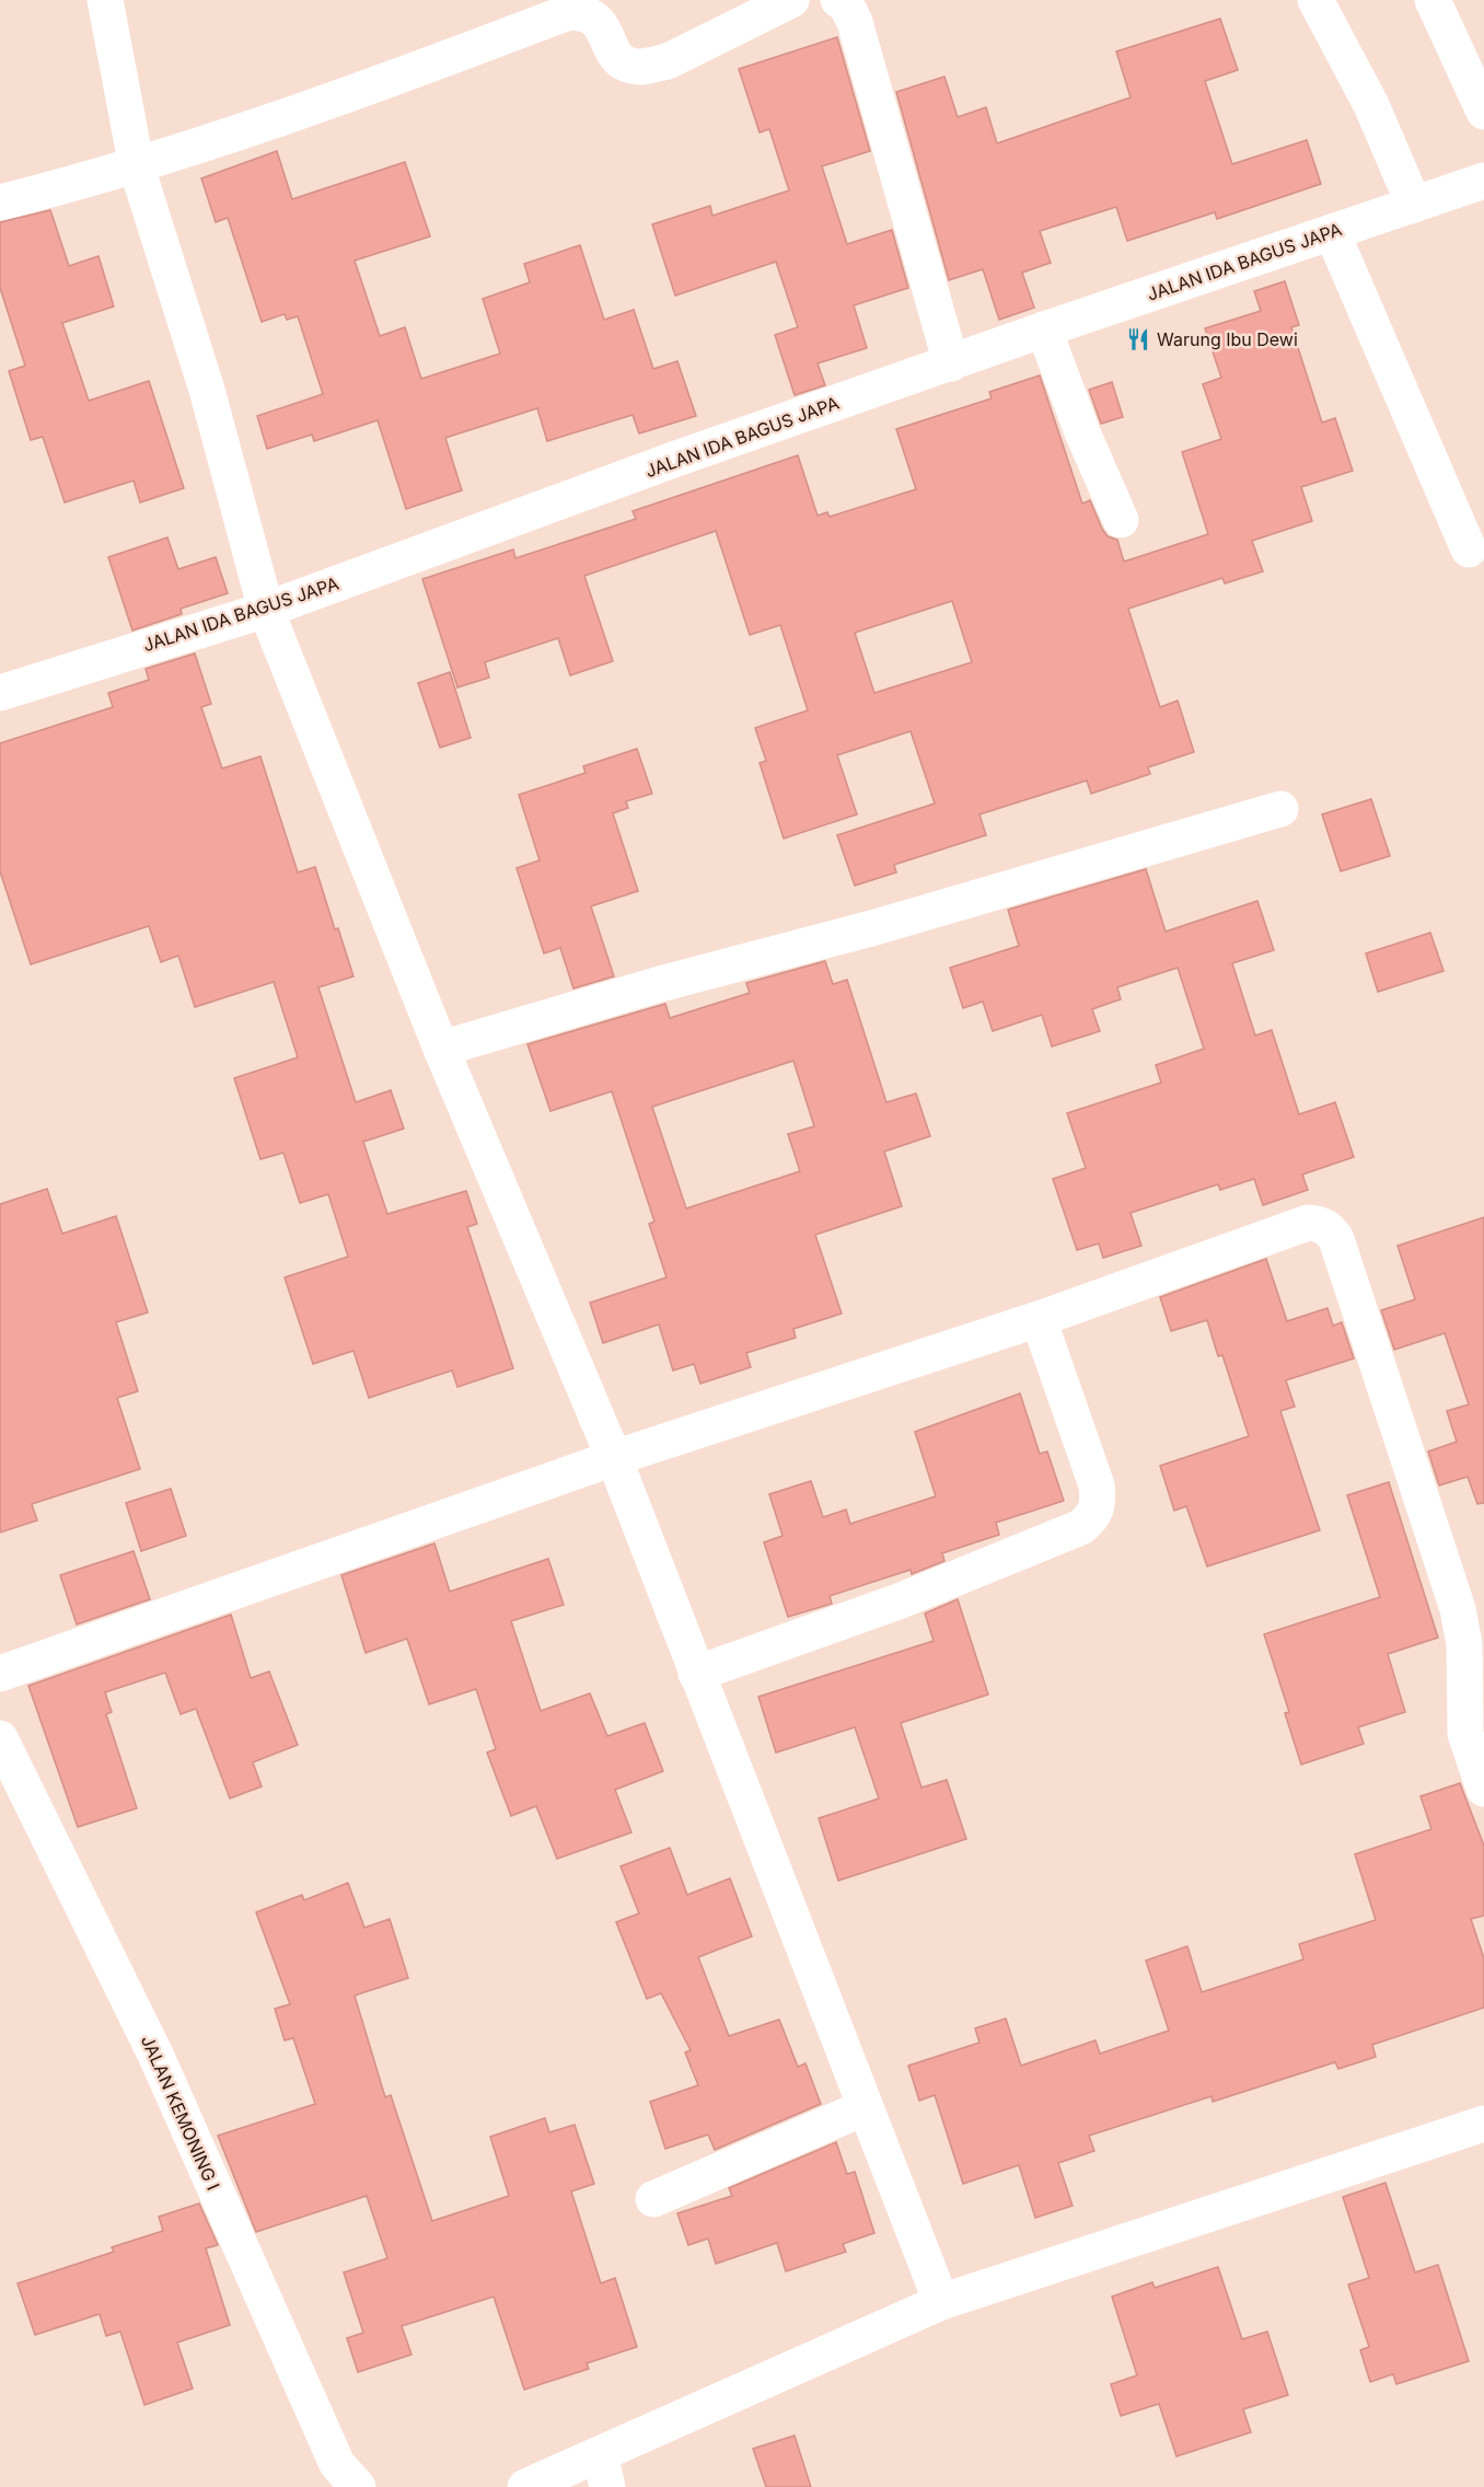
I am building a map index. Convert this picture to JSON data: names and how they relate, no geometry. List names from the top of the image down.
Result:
{
  "streets": {
    "street": ["JALAN IDA BAGUS JAPA", "JALAN KEMONING I"]
  },
  "places": {
    "restaurant": ["Warung Ibu Dewi"]
  }
}
